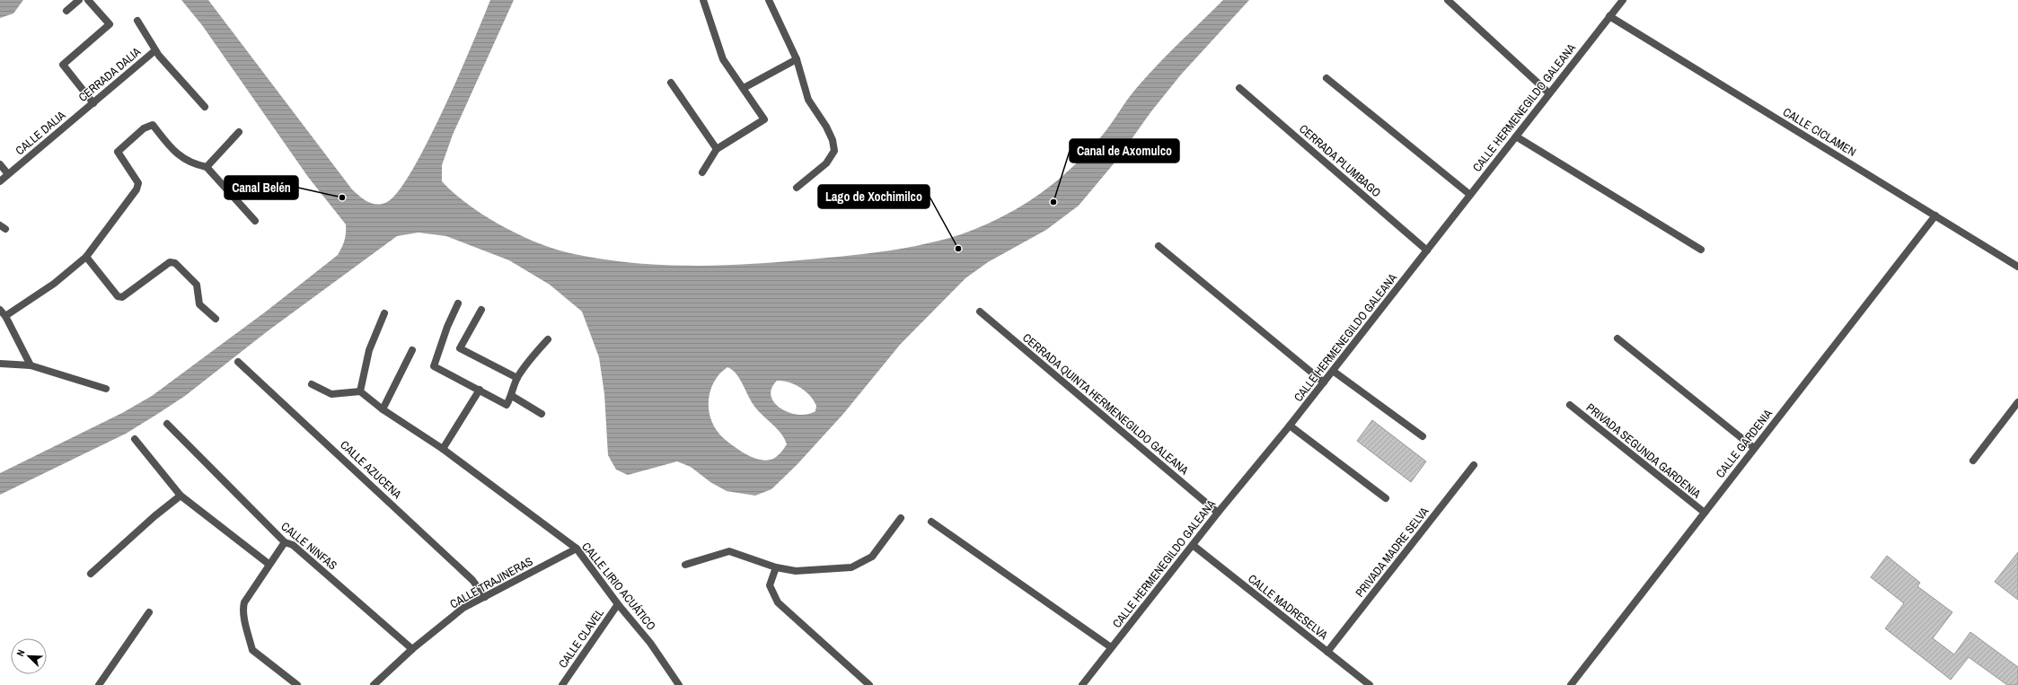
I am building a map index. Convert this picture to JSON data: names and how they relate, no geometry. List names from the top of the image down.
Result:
{
  "streets": {
    "street": [
      "CERRADA DALIA",
      "CALLE HERMENEGILDO GALEANA",
      "CALLE CICLAMEN",
      "CALLE DALIA",
      "CERRADA PLUMBAGO",
      "CERRADA QUINTA HERMENEGILDO GALEANA",
      "CALLE GARDENIA",
      "PRIVADA SEGUNDA GARDENIA",
      "CALLE AZUCENA",
      "CALLE NINFAS",
      "PRIVADA MADRE SELVA",
      "CALLE TRAJINERAS",
      "CALLE LIRIO ACUÁTICO",
      "CALLE MADRESELVA",
      "CALLE CLAVEL"
    ]
  },
  "crossings": [
    ["CERRADA DALIA", "CALLE DALIA"],
    ["CALLE HERMENEGILDO GALEANA", "CALLE CICLAMEN"],
    ["CALLE HERMENEGILDO GALEANA", "CERRADA PLUMBAGO"],
    ["CALLE HERMENEGILDO GALEANA", "CERRADA QUINTA HERMENEGILDO GALEANA"],
    ["CALLE HERMENEGILDO GALEANA", "CALLE MADRESELVA"],
    ["CALLE CICLAMEN", "CALLE GARDENIA"],
    ["CALLE GARDENIA", "PRIVADA SEGUNDA GARDENIA"],
    ["CALLE AZUCENA", "CALLE TRAJINERAS"],
    ["CALLE NINFAS", "CALLE TRAJINERAS"],
    ["PRIVADA MADRE SELVA", "CALLE MADRESELVA"],
    ["CALLE TRAJINERAS", "CALLE LIRIO ACUÁTICO"],
    ["CALLE LIRIO ACUÁTICO", "CALLE CLAVEL"]
  ],
  "places": ["Canal Belén", "Canal de Axomulco", "Lago de Xochimilco"],
  "north": "top left"
}
